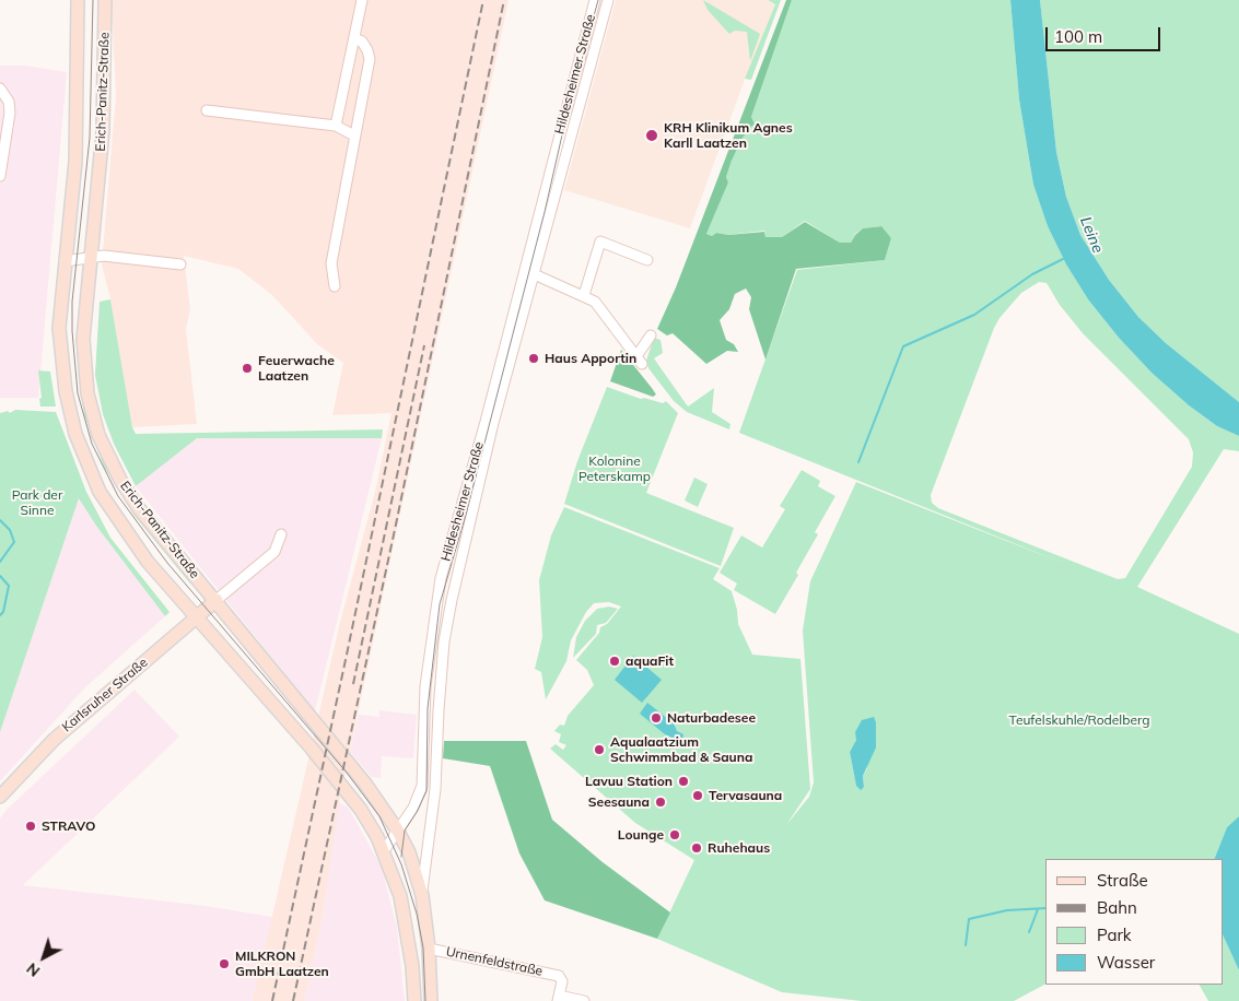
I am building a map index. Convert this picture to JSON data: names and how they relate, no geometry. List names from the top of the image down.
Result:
{
  "streets": {
    "main road": ["Hildesheimer Straße", "Erich-Panitz-Straße", "Karlsruher Straße"],
    "street": ["Urnenfeldstraße"]
  },
  "crossings": [
    ["Hildesheimer Straße", "Erich-Panitz-Straße"],
    ["Hildesheimer Straße", "Urnenfeldstraße"],
    ["Erich-Panitz-Straße", "Karlsruher Straße"]
  ],
  "water": ["Leine"],
  "parks": ["Kolonine Peterskamp", "Park der Sinne", "Teufelskuhle/Rodelberg"],
  "places": [
    "KRH Klinikum Agnes Karll Laatzen",
    "Haus Apportin",
    "Feuerwache Laatzen",
    "aquaFit",
    "Naturbadesee",
    "Aqualaatzium Schwimmbad & Sauna",
    "Lavuu Station",
    "Tervasauna",
    "Seesauna",
    "STRAVO",
    "Lounge",
    "Ruhehaus",
    "MILKRON GmbH Laatzen"
  ],
  "legend": [
    "Straße",
    "Bahn",
    "Park",
    "Wasser"
  ],
  "scale_bar": "100 m",
  "north": "bottom left"
}
